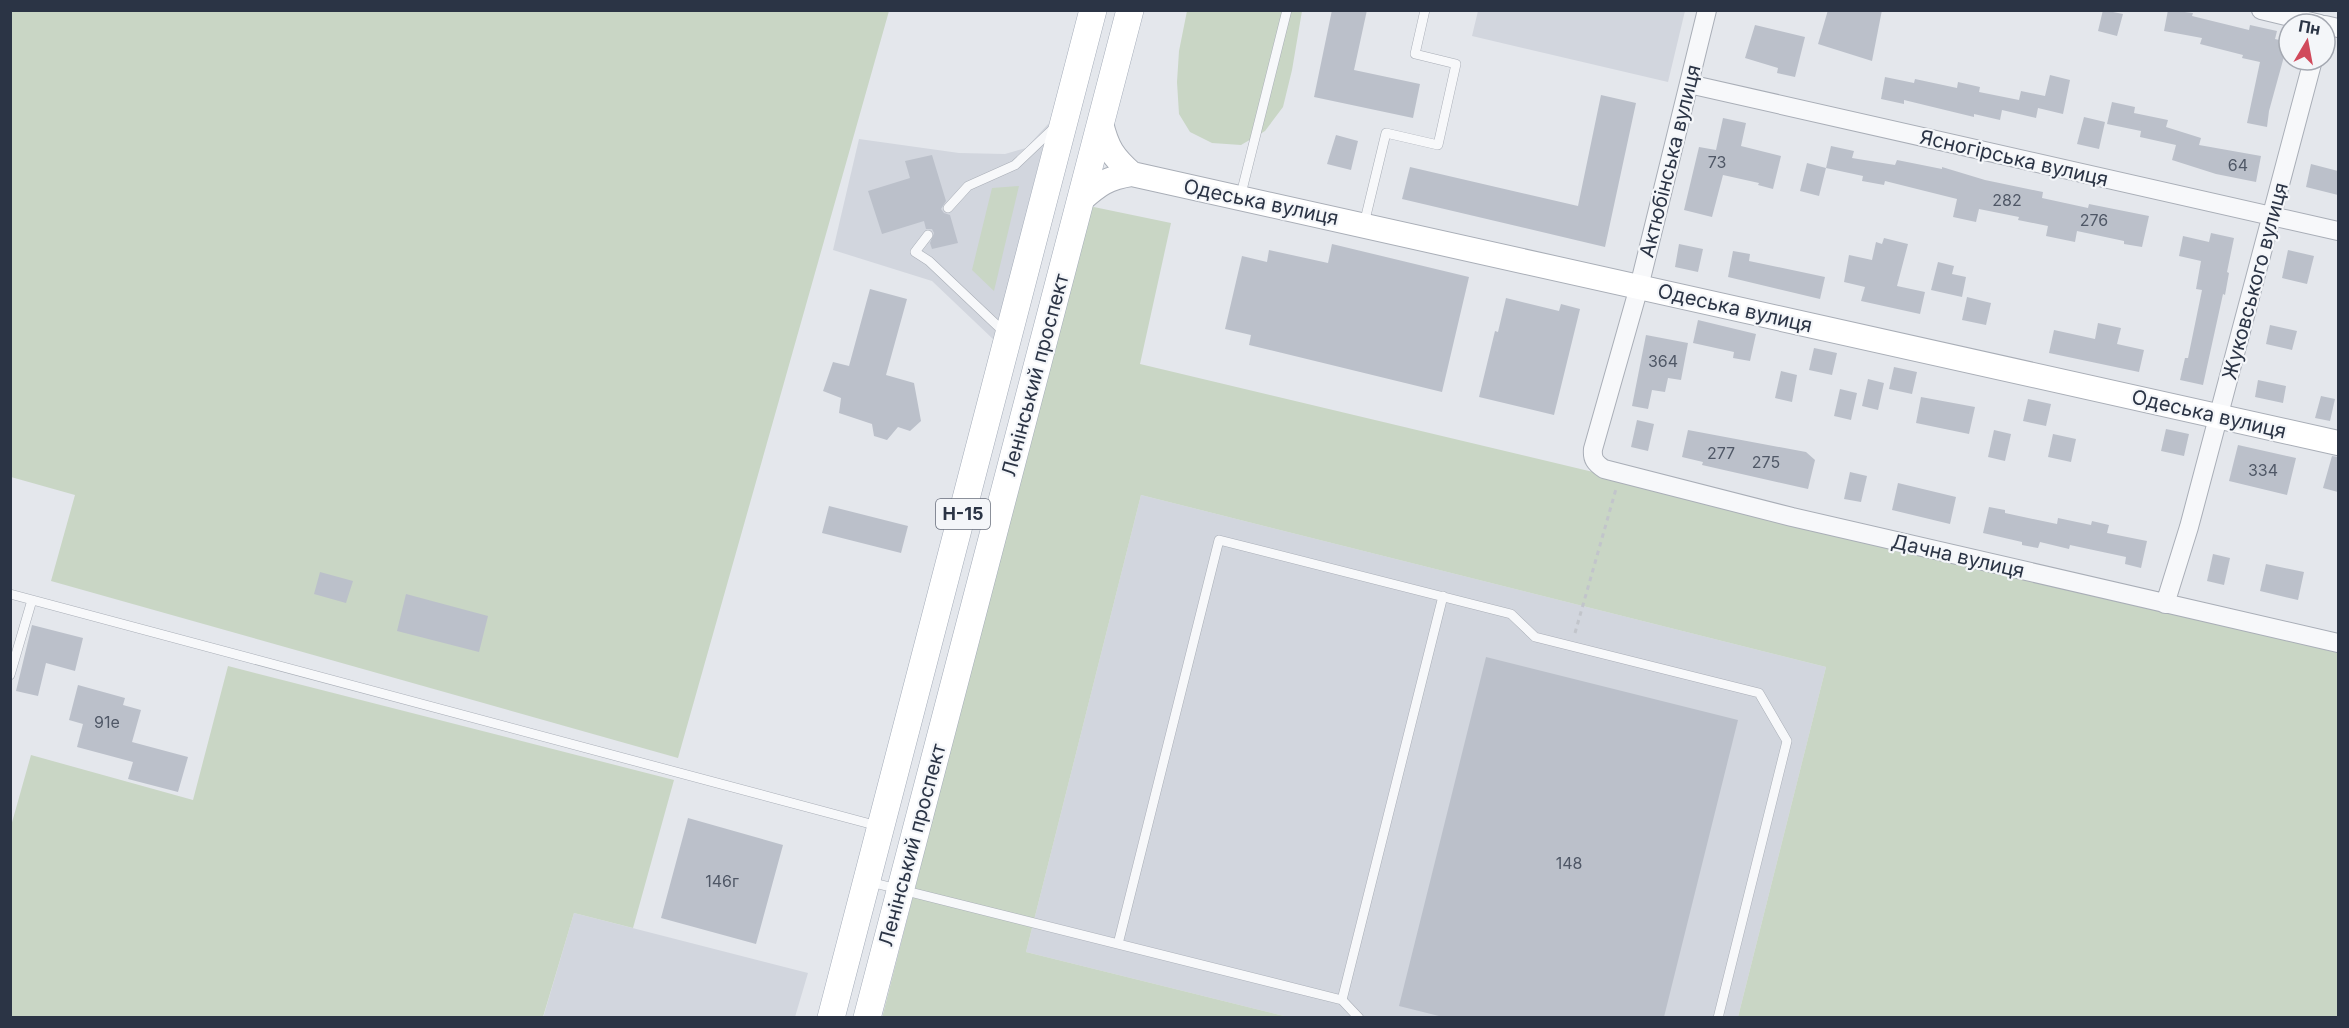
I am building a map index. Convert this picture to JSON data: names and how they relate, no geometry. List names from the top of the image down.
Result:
{
  "streets": {
    "main road": ["Ленінський проспект", "Н-15"],
    "street": [
      "Ясногірська вулиця",
      "Актюбінська вулиця",
      "Одеська вулиця",
      "Жуковського вулиця",
      "Дачна вулиця"
    ]
  },
  "crossings": [
    ["Ясногірська вулиця", "Актюбінська вулиця"],
    ["Ясногірська вулиця", "Жуковського вулиця"],
    ["Актюбінська вулиця", "Одеська вулиця"],
    ["Актюбінська вулиця", "Дачна вулиця"],
    ["Одеська вулиця", "Жуковського вулиця"],
    ["Одеська вулиця", "Ленінський проспект"],
    ["Жуковського вулиця", "Дачна вулиця"]
  ],
  "house_numbers": [
    "73",
    "64",
    "282",
    "276",
    "364",
    "277",
    "275",
    "334",
    "91е",
    "148",
    "146г"
  ],
  "north": "top"
}
